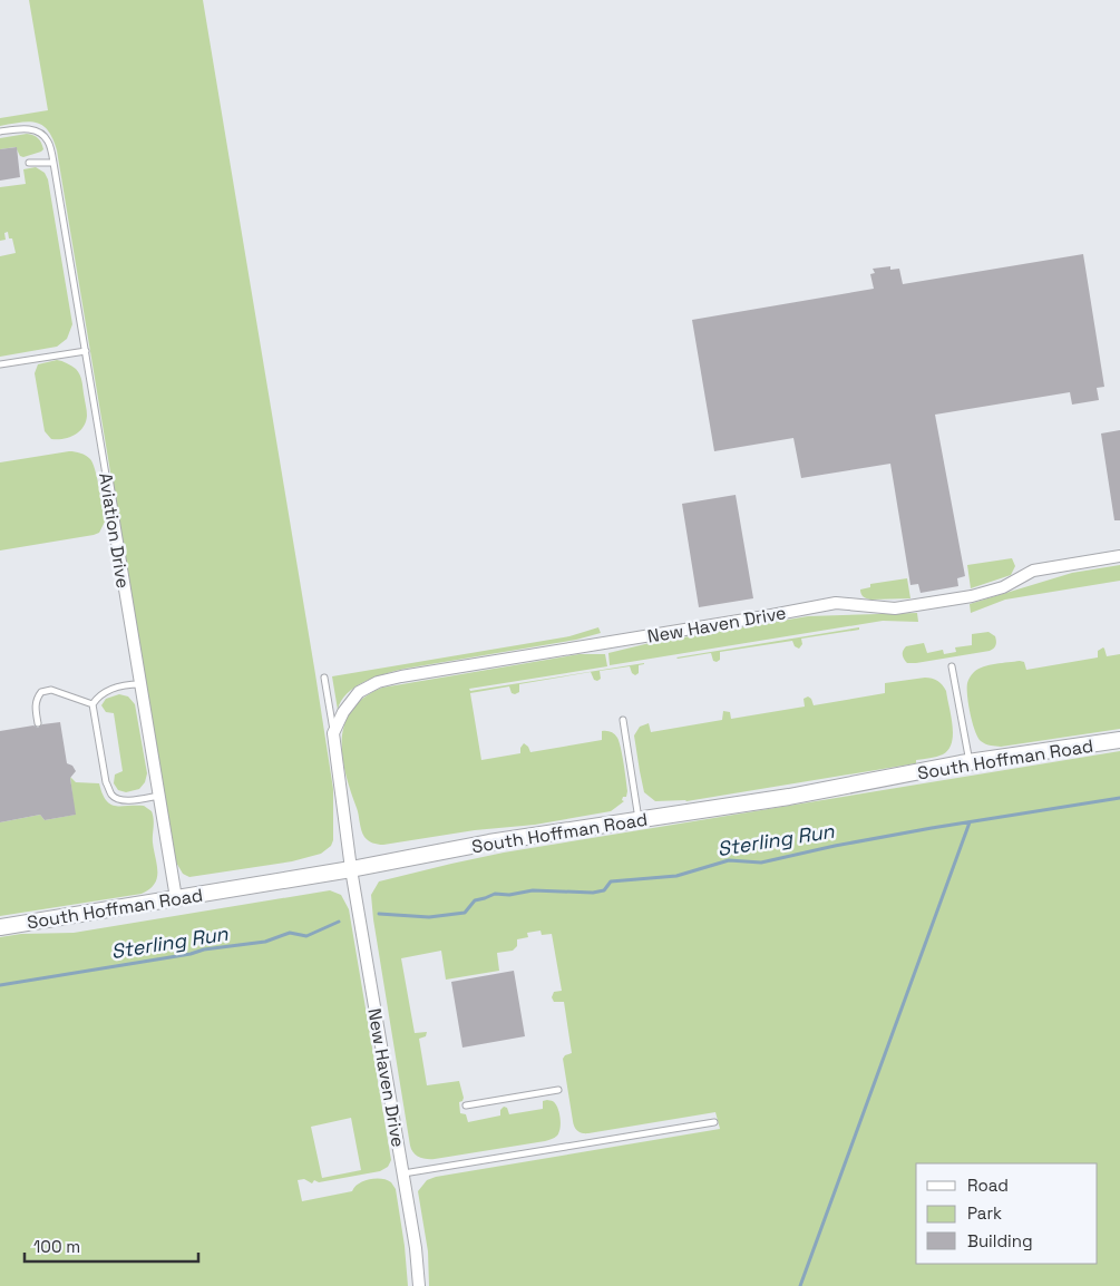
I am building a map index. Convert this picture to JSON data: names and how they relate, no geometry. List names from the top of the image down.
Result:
{
  "streets": {
    "street": ["Aviation Drive", "New Haven Drive", "South Hoffman Road"]
  },
  "crossings": [
    ["Aviation Drive", "South Hoffman Road"],
    ["New Haven Drive", "South Hoffman Road"]
  ],
  "water": ["Sterling Run"],
  "legend": ["Road", "Park", "Building"],
  "scale_bar": "100 m"
}
